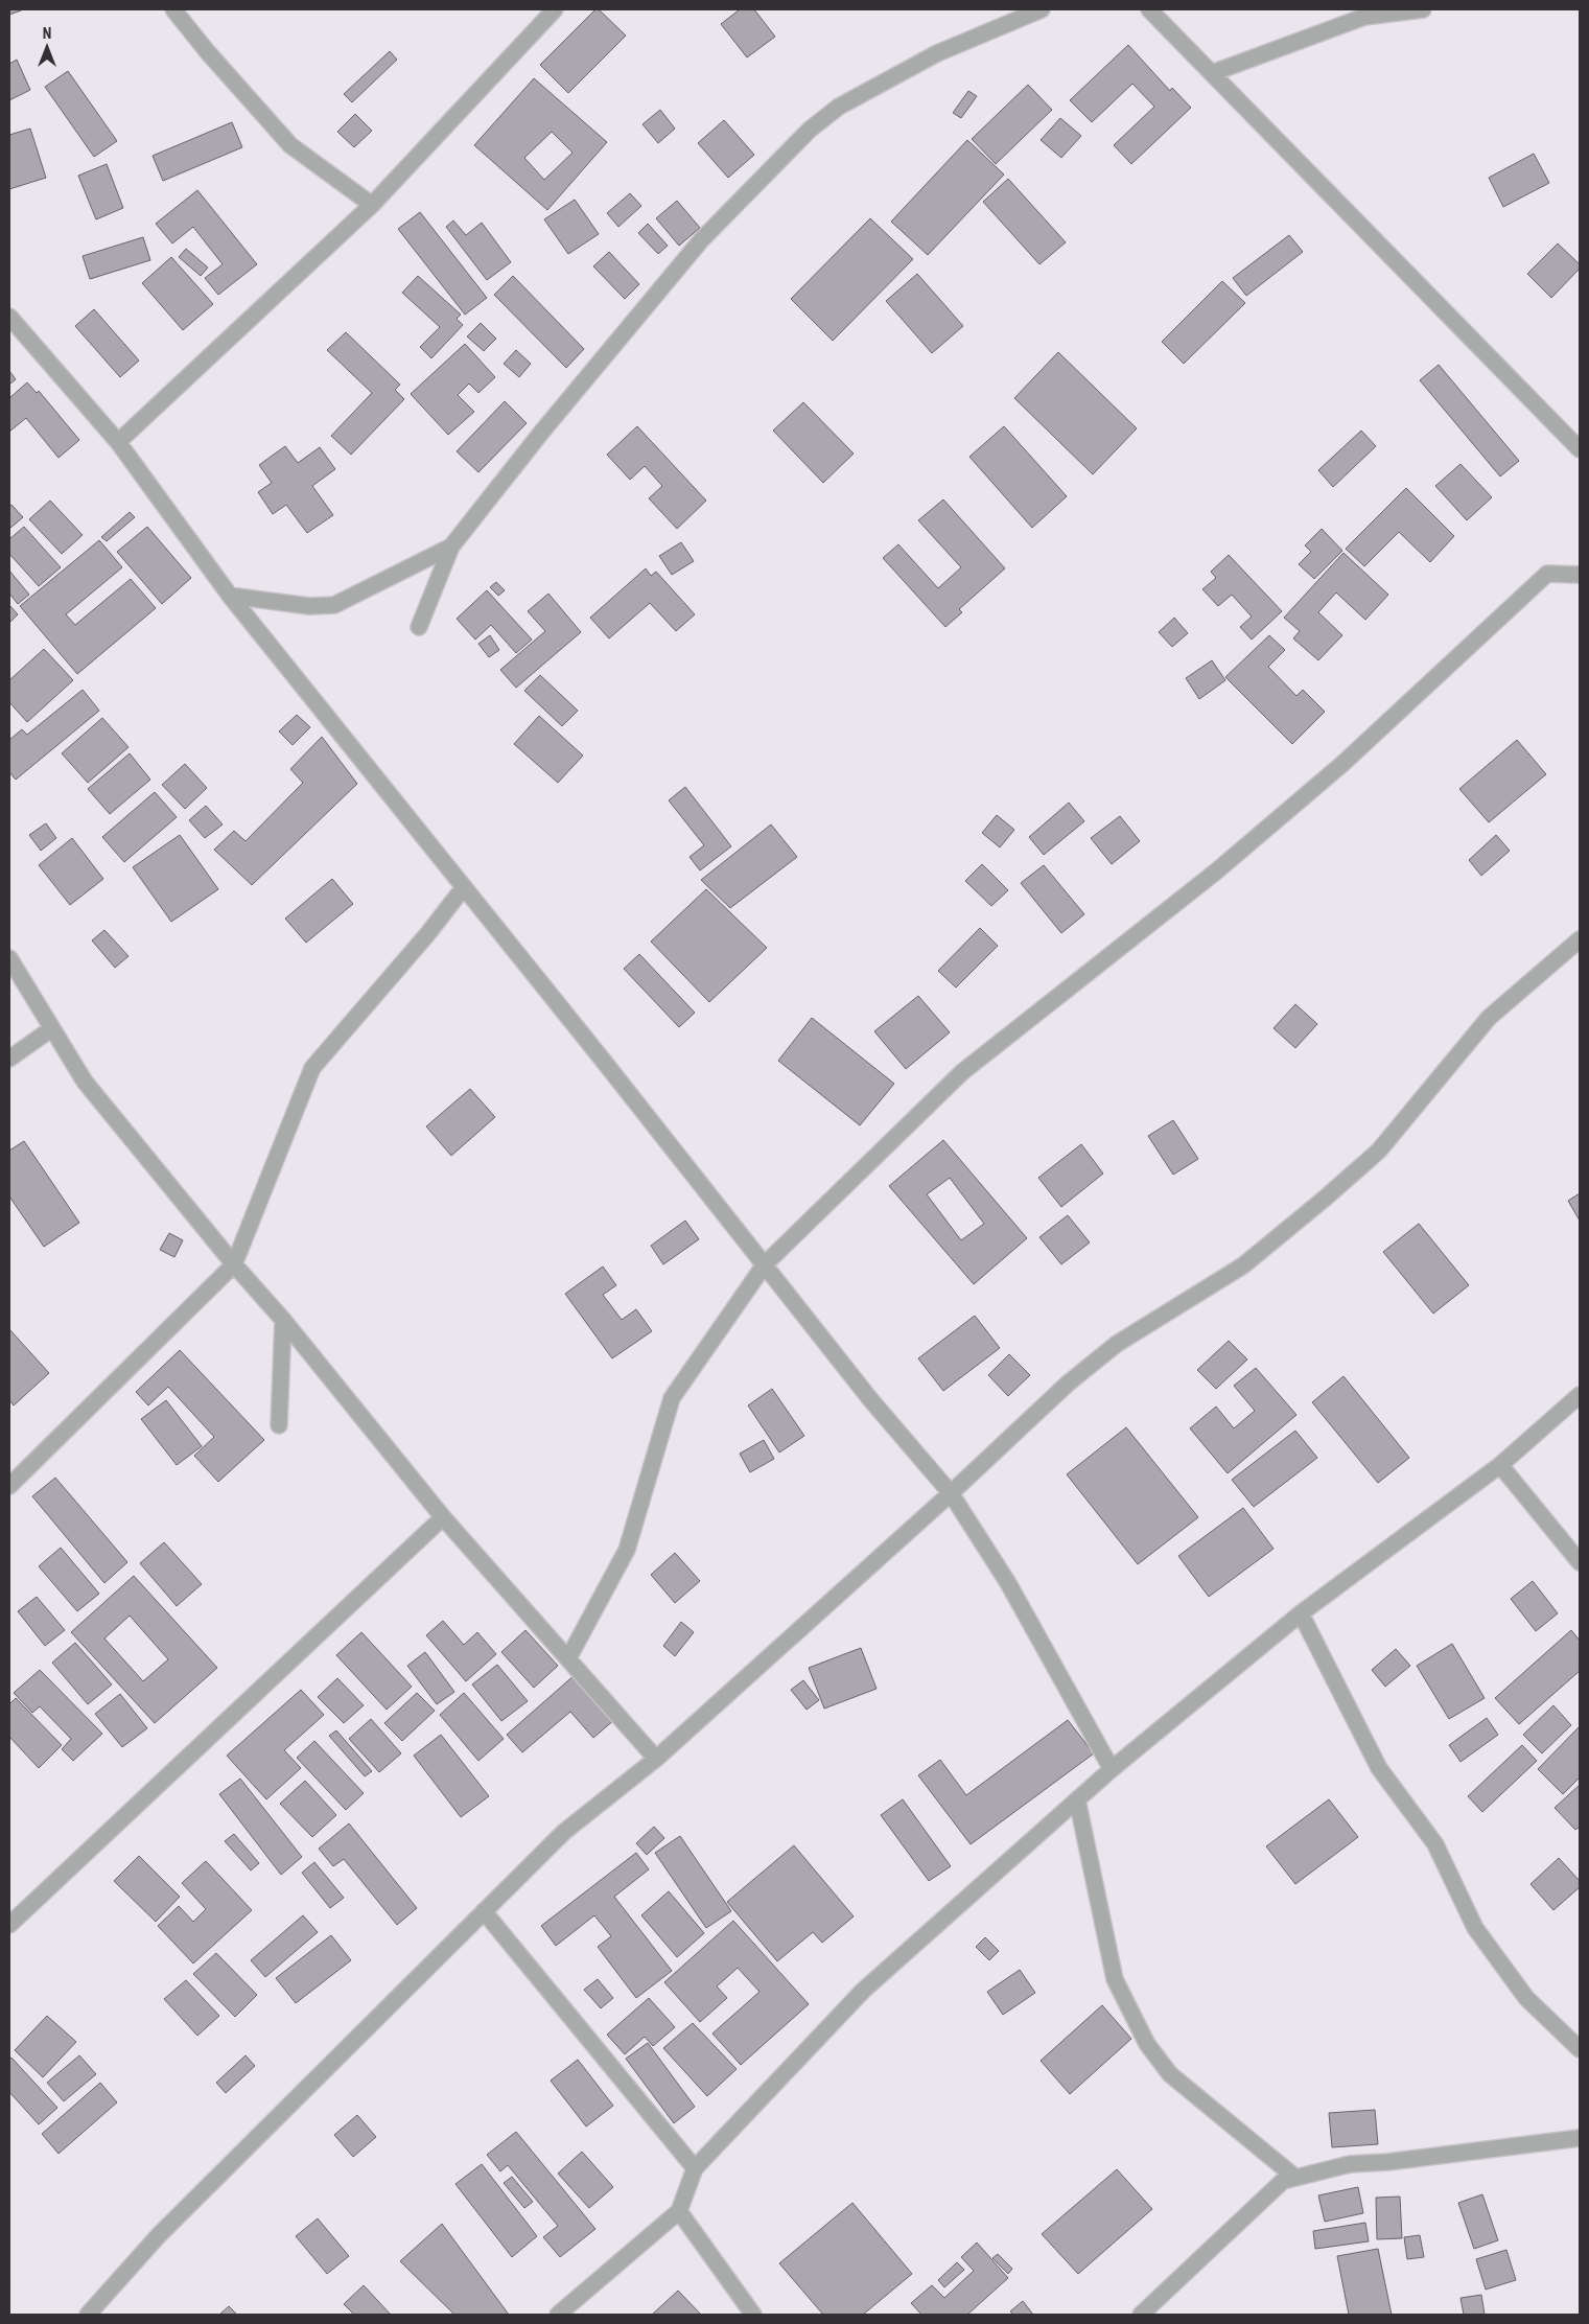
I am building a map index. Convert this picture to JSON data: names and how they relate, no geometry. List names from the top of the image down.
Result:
{
  "north": "top"
}
